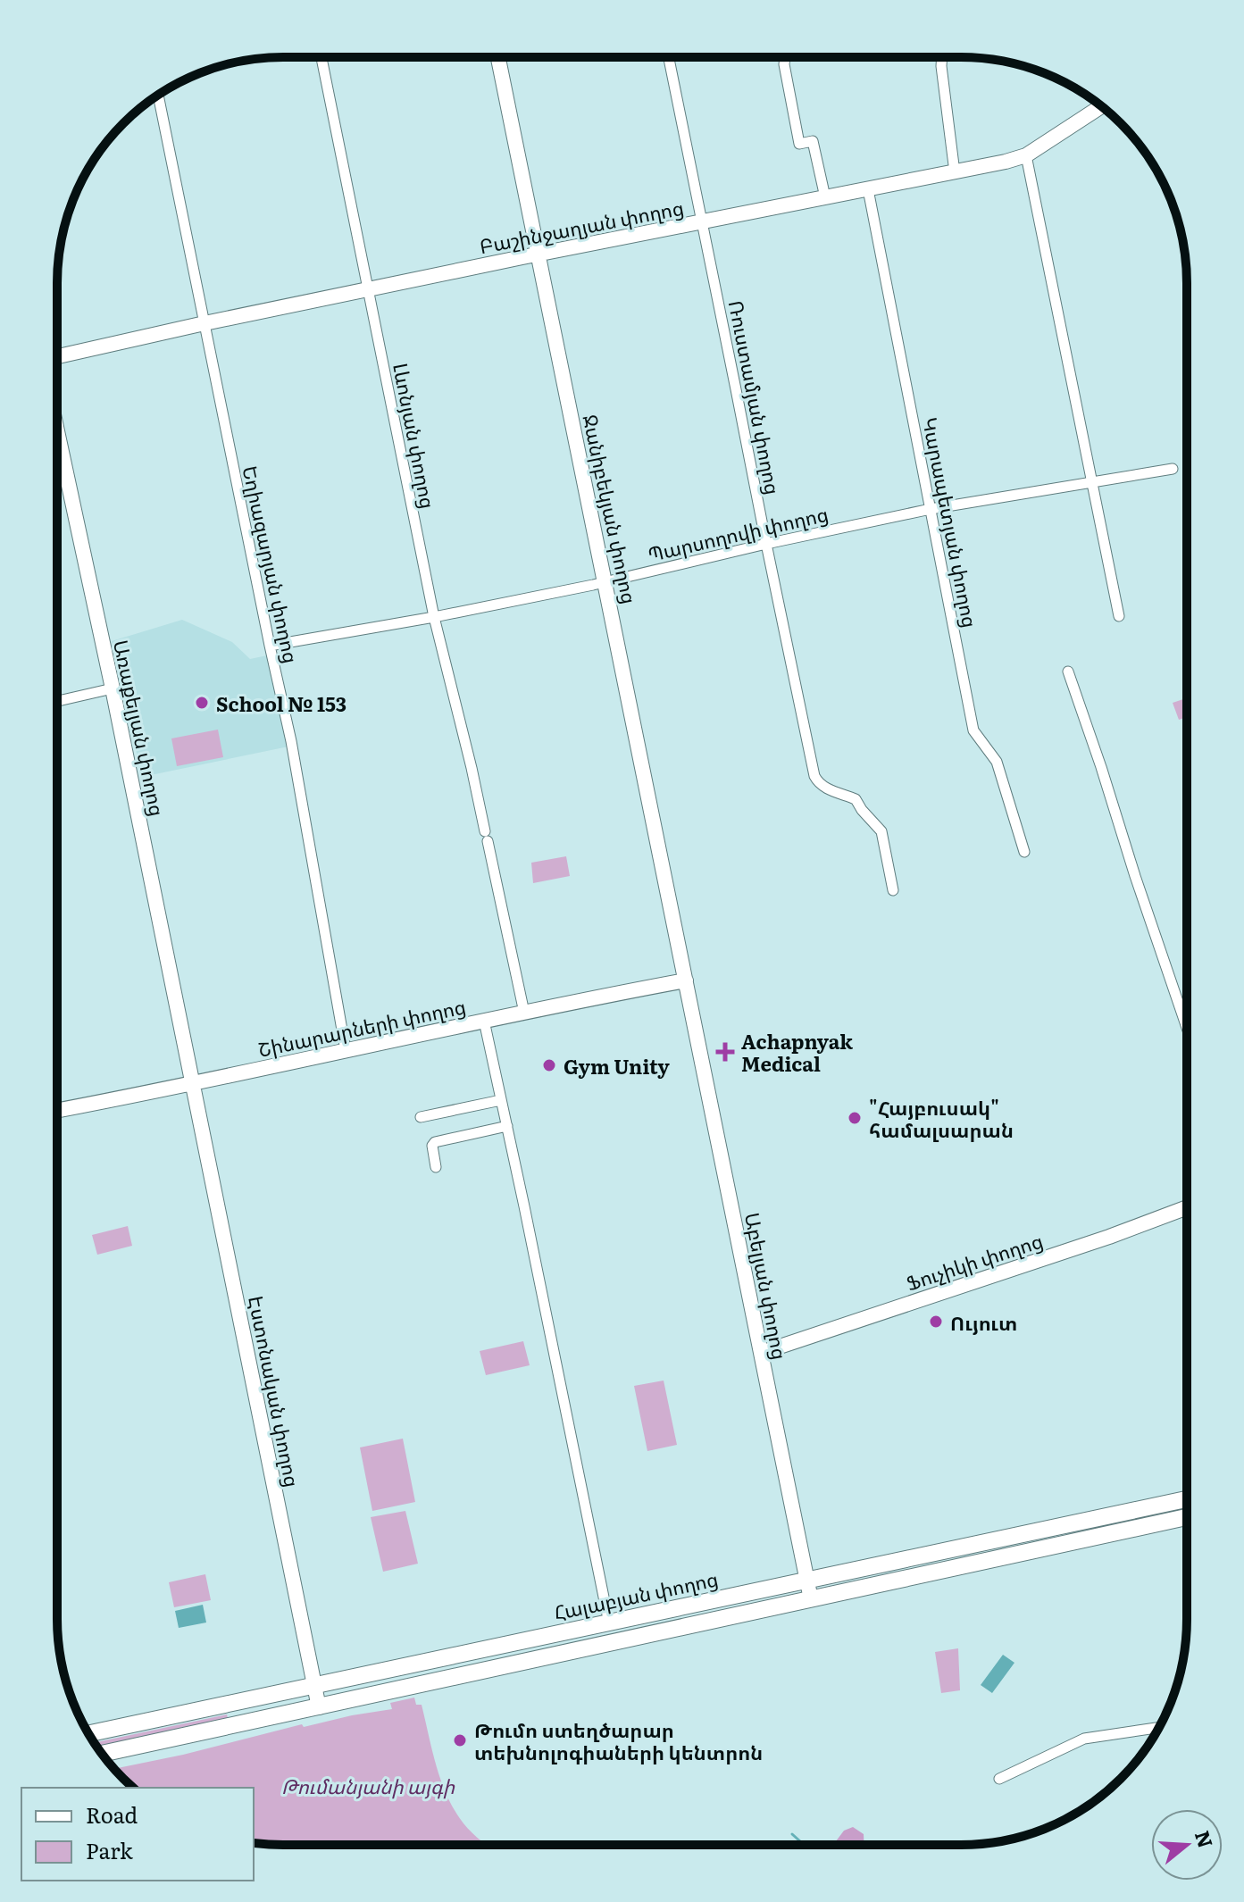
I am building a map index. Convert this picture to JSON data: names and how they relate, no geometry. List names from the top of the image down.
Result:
{
  "streets": {
    "main road": [
      "Բաշինջաղյան փողոց",
      "Ջանիբեկյան փողոց",
      "Առաքելյան փողոց",
      "Շինարարների փողոց",
      "Ֆուչիկի փողոց",
      "Աբելյան փողոց",
      "Էստոնական փողոց",
      "Հալաբյան փողոց"
    ],
    "street": [
      "Ռուստամյան փողոց",
      "Լևոնյան փողոց",
      "Կարապետյան փողոց",
      "Պարսողովի փողոց",
      "Եղիազարյան փողոց"
    ]
  },
  "crossings": [
    ["Բաշինջաղյան փողոց", "Ռուստամյան փողոց"],
    ["Բաշինջաղյան փողոց", "Լևոնյան փողոց"],
    ["Բաշինջաղյան փողոց", "Ջանիբեկյան փողոց"],
    ["Բաշինջաղյան փողոց", "Կարապետյան փողոց"],
    ["Բաշինջաղյան փողոց", "Եղիազարյան փողոց"],
    ["Ռուստամյան փողոց", "Պարսողովի փողոց"],
    ["Լևոնյան փողոց", "Պարսողովի փողոց"],
    ["Լևոնյան փողոց", "Շինարարների փողոց"],
    ["Ջանիբեկյան փողոց", "Պարսողովի փողոց"],
    ["Ջանիբեկյան փողոց", "Շինարարների փողոց"],
    ["Ջանիբեկյան փողոց", "Աբելյան փողոց"],
    ["Կարապետյան փողոց", "Պարսողովի փողոց"],
    ["Պարսողովի փողոց", "Եղիազարյան փողոց"],
    ["Եղիազարյան փողոց", "Շինարարների փողոց"],
    ["Առաքելյան փողոց", "Շինարարների փողոց"],
    ["Առաքելյան փողոց", "Էստոնական փողոց"],
    ["Շինարարների փողոց", "Աբելյան փողոց"],
    ["Շինարարների փողոց", "Էստոնական փողոց"],
    ["Ֆուչիկի փողոց", "Աբելյան փողոց"],
    ["Աբելյան փողոց", "Հալաբյան փողոց"],
    ["Էստոնական փողոց", "Հալաբյան փողոց"]
  ],
  "parks": ["Թումանյանի այգի"],
  "places": {
    "other": [
      "School № 153",
      "Gym Unity",
      "\"Հայբուսակ\" համալսարան",
      "Ույուտ",
      "Թումո ստեղծարար տեխնոլոգիաների կենտրոն"
    ],
    "health": ["Achapnyak Medical"]
  },
  "legend": ["Road", "Park"],
  "north": "right"
}
